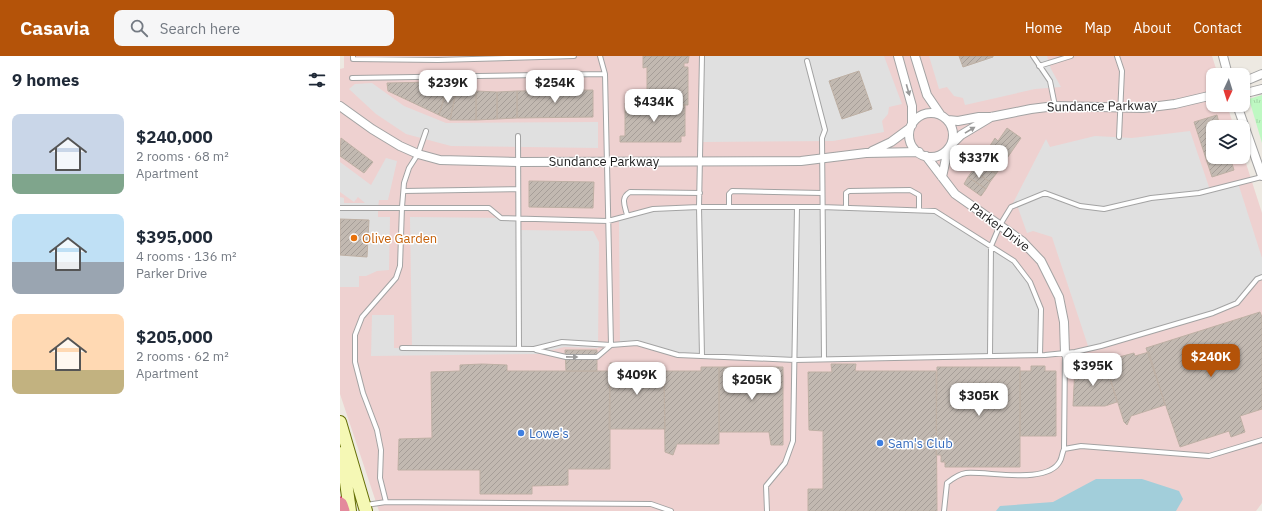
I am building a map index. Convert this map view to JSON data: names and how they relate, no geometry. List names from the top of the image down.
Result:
{
  "streets": {
    "street": ["Sundance Parkway", "Parker Drive"]
  },
  "crossings": [
    ["Sundance Parkway", "Parker Drive"]
  ],
  "places": ["Olive Garden", "Lowe's", "Sam's Club"],
  "north": "bottom",
  "page": {
    "header": "Casavia",
    "search": "Search here",
    "nav": [
      "Home",
      "Map",
      "About",
      "Contact"
    ],
    "heading": "9 homes",
    "price": [
      "$239K",
      "$254K",
      "$434K",
      "$337K",
      "$240K",
      "$395K",
      "$409K",
      "$205K",
      "$305K"
    ],
    "list": [
      {
        "name": "$240,000",
        "note": "2 rooms · 68 m² · Apartment"
      },
      {
        "name": "$395,000",
        "note": "4 rooms · 136 m² · Parker Drive"
      },
      {
        "name": "$205,000",
        "note": "2 rooms · 62 m² · Apartment"
      }
    ]
  }
}
